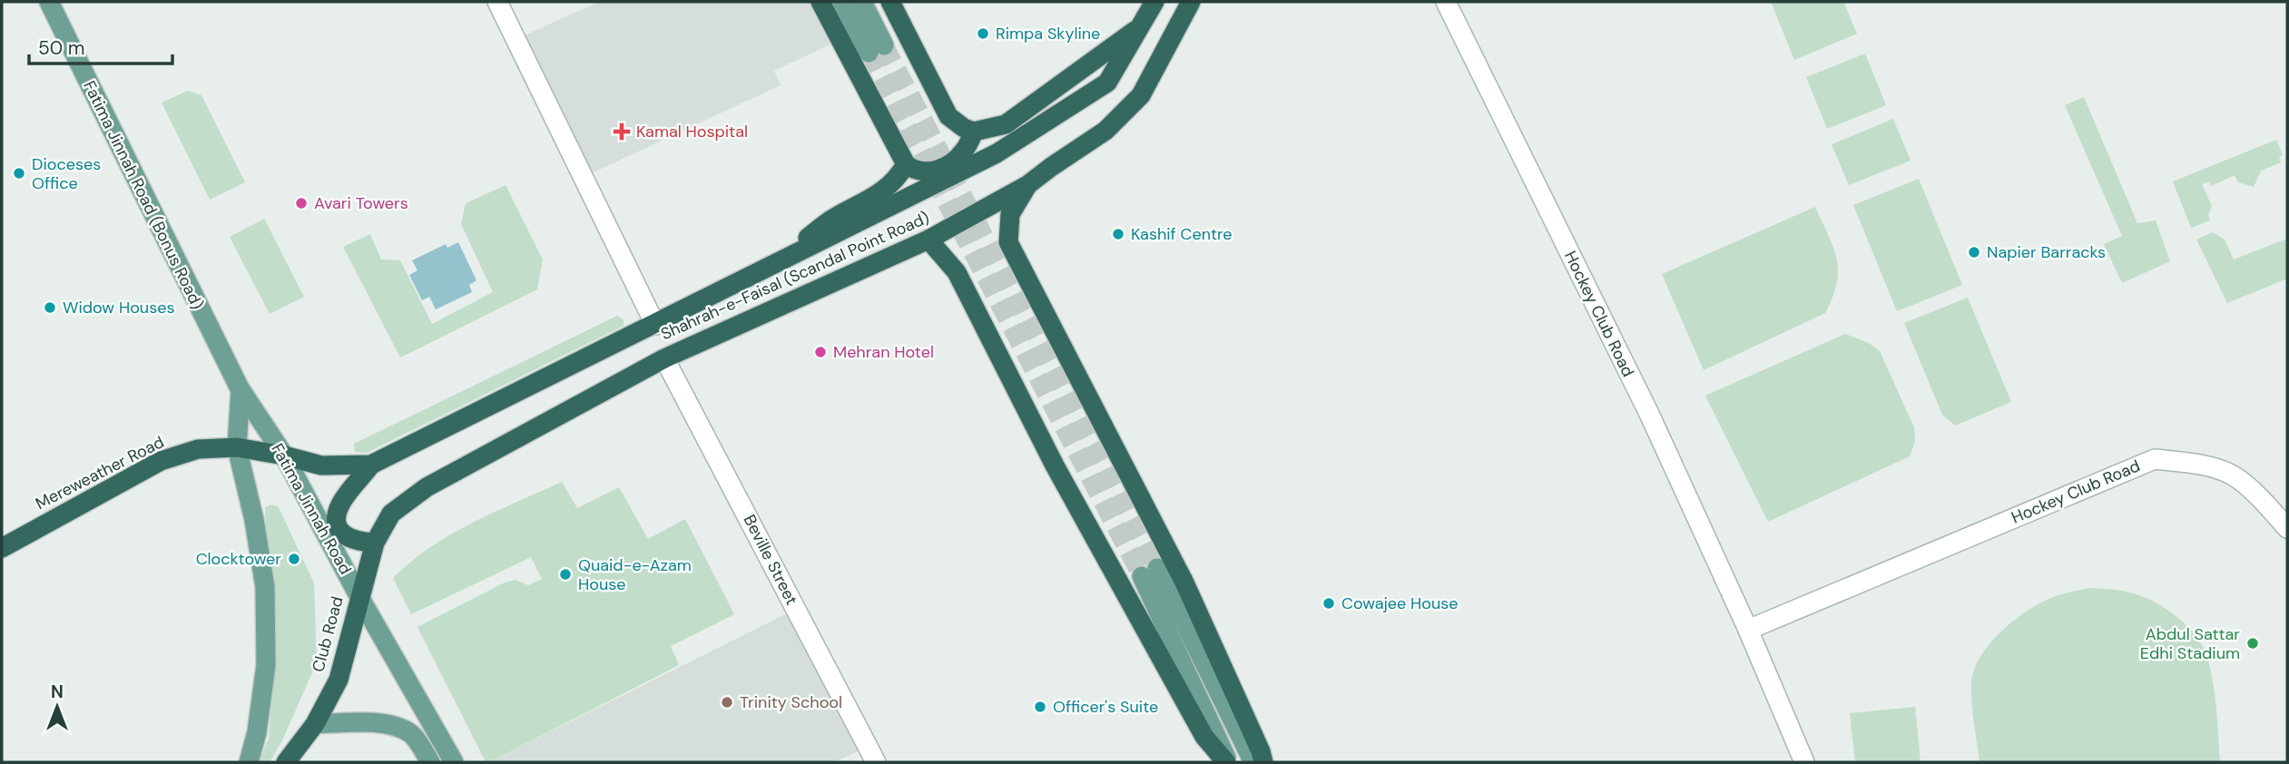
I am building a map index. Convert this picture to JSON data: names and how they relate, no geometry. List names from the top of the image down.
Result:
{
  "streets": {
    "highway": ["Shahrah-e-Faisal (Scandal Point Road)", "Mereweather Road", "Club Road"],
    "main road": ["Fatima Jinnah Road (Bonus Road)", "Fatima Jinnah Road"],
    "street": ["Hockey Club Road", "Beville Street"]
  },
  "crossings": [
    ["Fatima Jinnah Road (Bonus Road)", "Fatima Jinnah Road"],
    ["Shahrah-e-Faisal (Scandal Point Road)", "Mereweather Road"],
    ["Shahrah-e-Faisal (Scandal Point Road)", "Beville Street"],
    ["Shahrah-e-Faisal (Scandal Point Road)", "Club Road"],
    ["Mereweather Road", "Fatima Jinnah Road"],
    ["Fatima Jinnah Road", "Club Road"]
  ],
  "places": {
    "other": [
      "Rimpa Skyline",
      "Dioceses Office",
      "Avari Towers",
      "Kashif Centre",
      "Napier Barracks",
      "Widow Houses",
      "Mehran Hotel",
      "Clocktower",
      "Quaid-e-Azam House",
      "Cowajee House",
      "Abdul Sattar Edhi Stadium",
      "Trinity School",
      "Officer's Suite"
    ],
    "health": ["Kamal Hospital"]
  },
  "scale_bar": "50 m",
  "north": "top"
}
